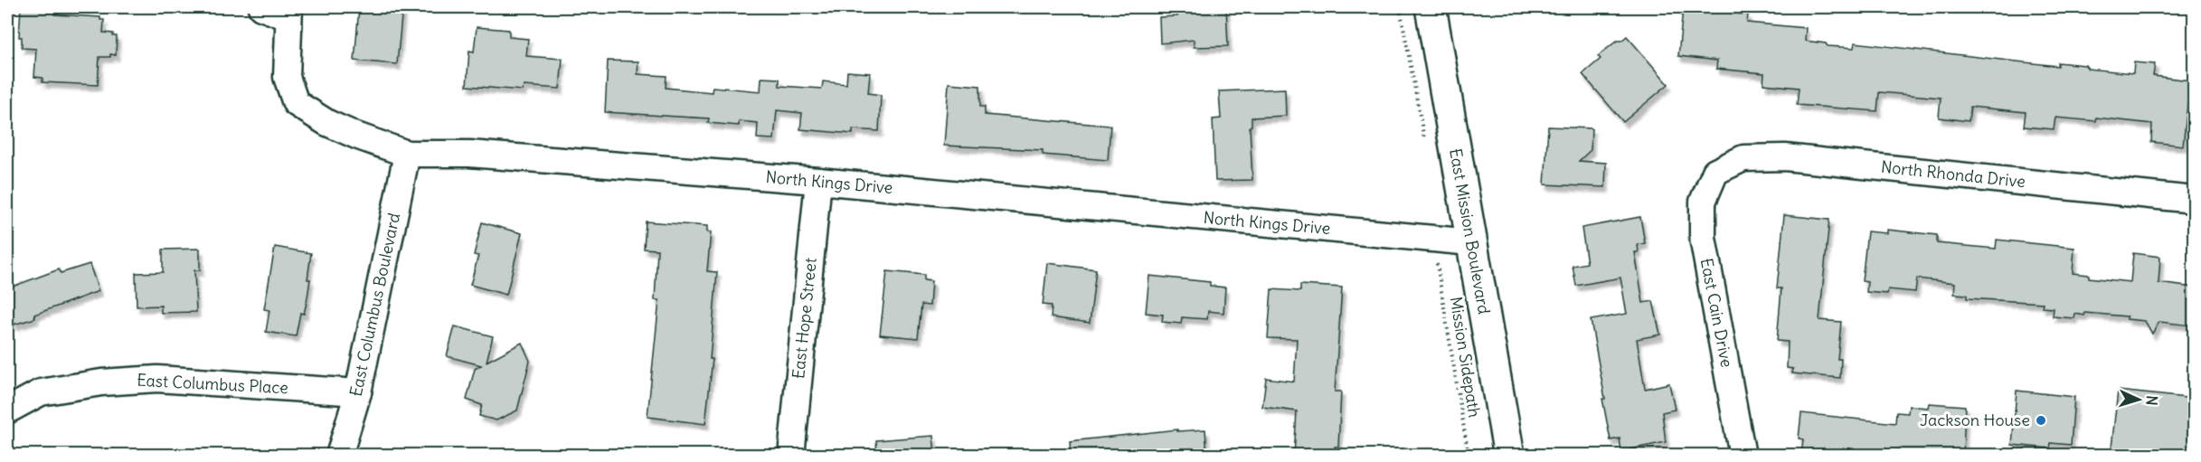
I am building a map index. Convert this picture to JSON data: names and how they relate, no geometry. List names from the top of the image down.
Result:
{
  "streets": {
    "main road": ["East Mission Boulevard"],
    "street": [
      "North Rhonda Drive",
      "North Kings Drive",
      "East Columbus Boulevard",
      "East Cain Drive",
      "East Hope Street",
      "East Columbus Place"
    ],
    "path": ["Mission Sidepath"]
  },
  "crossings": [
    ["North Rhonda Drive", "East Cain Drive"],
    ["North Kings Drive", "East Mission Boulevard"],
    ["North Kings Drive", "East Columbus Boulevard"],
    ["North Kings Drive", "East Hope Street"],
    ["East Columbus Boulevard", "East Columbus Place"]
  ],
  "places": ["Jackson House"],
  "north": "right"
}
